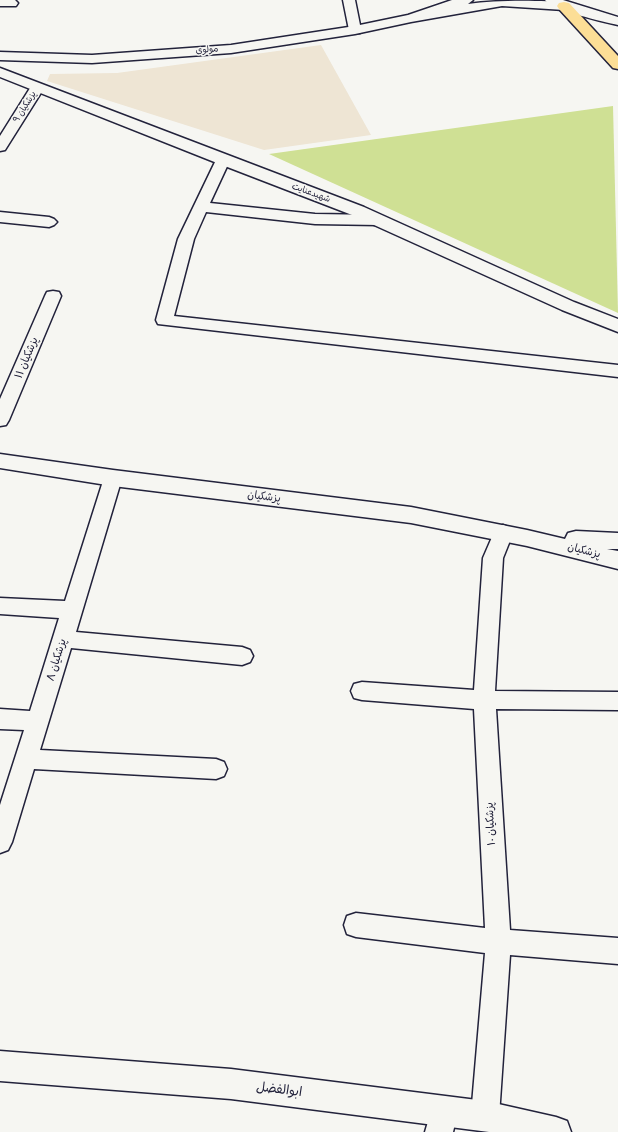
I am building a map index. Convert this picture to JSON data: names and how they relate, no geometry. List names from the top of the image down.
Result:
{
  "streets": {
    "street": [
      "مولوی",
      "پزشکیان ۹",
      "شهیدعنایت",
      "پزشکیان ۱۱",
      "پزشکیان",
      "پزشکیان ۸",
      "پزشکیان ۱۰",
      "ابوالفضل"
    ]
  },
  "crossings": [
    ["پزشکیان ۹", "شهیدعنایت"],
    ["پزشکیان", "پزشکیان ۸"],
    ["پزشکیان", "پزشکیان ۱۰"],
    ["پزشکیان ۱۰", "ابوالفضل"]
  ]
}
